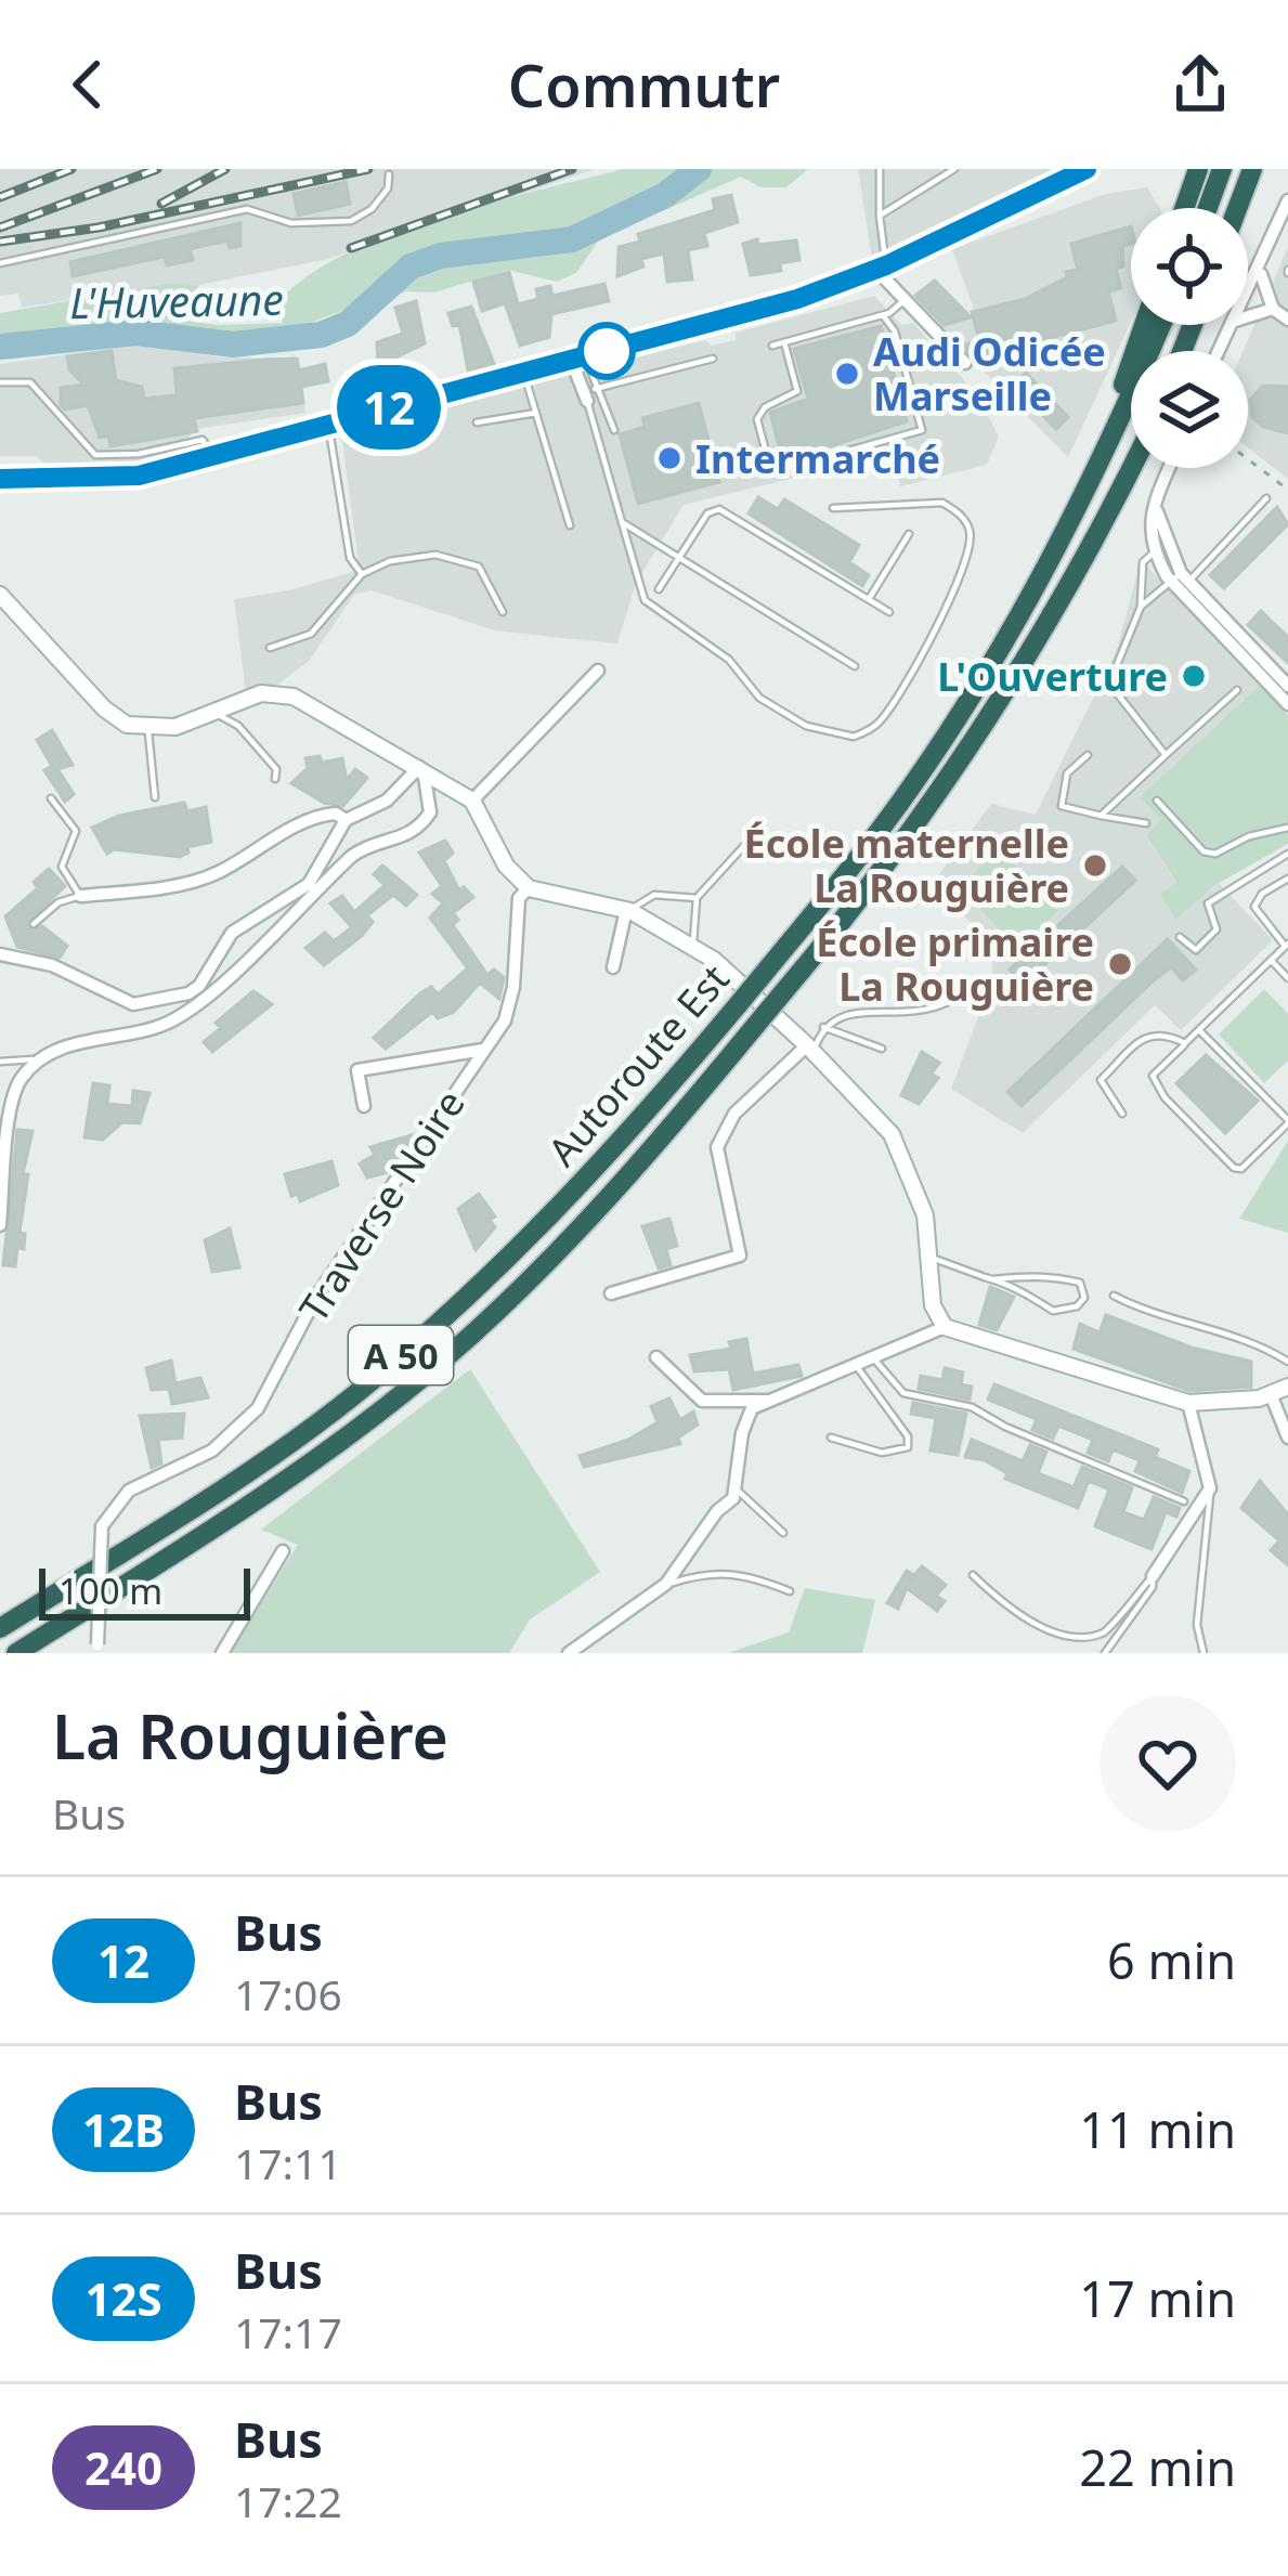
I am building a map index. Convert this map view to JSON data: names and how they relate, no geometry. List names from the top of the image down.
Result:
{
  "streets": {
    "highway": ["Autoroute Est", "A 50"],
    "street": ["Traverse Noire"]
  },
  "water": ["L'Huveaune"],
  "places": [
    "Audi Odicée Marseille",
    "Intermarché",
    "L'Ouverture",
    "École maternelle La Rouguière",
    "École primaire La Rouguière"
  ],
  "lines": ["bus line 12"],
  "scale_bar": "100 m",
  "page": {
    "header": "Commutr",
    "on_map": "12",
    "scale": "100 m",
    "heading": ["La Rouguière", "Bus"],
    "list": [
      {
        "mark": "12",
        "name": "Bus",
        "note": "17:06",
        "value": "6 min"
      },
      {
        "mark": "12B",
        "name": "Bus",
        "note": "17:11",
        "value": "11 min"
      },
      {
        "mark": "12S",
        "name": "Bus",
        "note": "17:17",
        "value": "17 min"
      },
      {
        "mark": "240",
        "name": "Bus",
        "note": "17:22",
        "value": "22 min"
      }
    ]
  }
}
